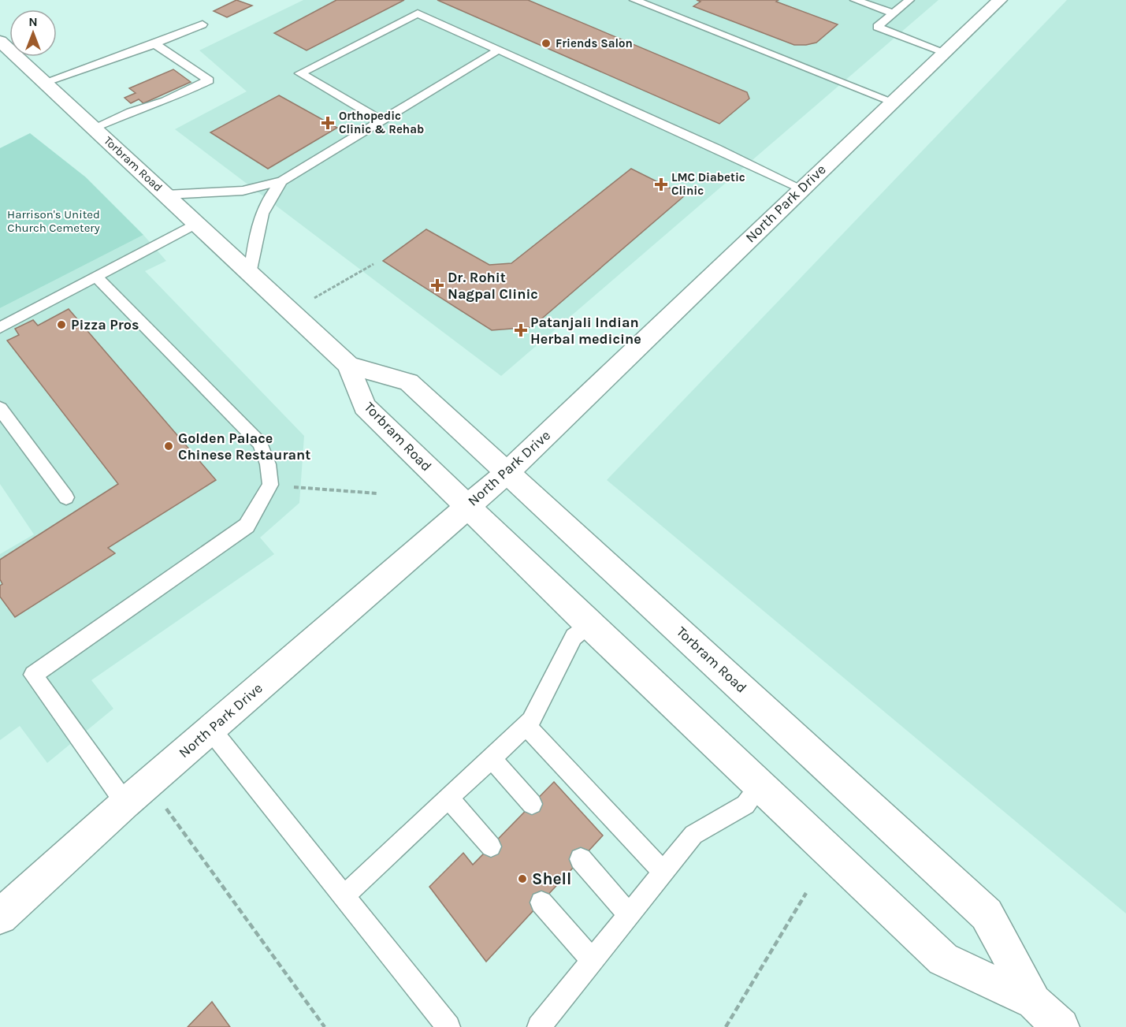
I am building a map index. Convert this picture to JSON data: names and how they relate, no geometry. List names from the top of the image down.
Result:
{
  "streets": {
    "main road": ["Torbram Road", "North Park Drive"]
  },
  "crossings": [
    ["Torbram Road", "North Park Drive"]
  ],
  "parks": ["Harrison's United Church Cemetery"],
  "places": {
    "other": [
      "Friends Salon",
      "Pizza Pros",
      "Golden Palace Chinese Restaurant",
      "Shell"
    ],
    "health": [
      "Orthopedic Clinic & Rehab",
      "LMC Diabetic Clinic",
      "Dr. Rohit Nagpal Clinic",
      "Patanjali Indian Herbal medicine"
    ]
  },
  "north": "top"
}
